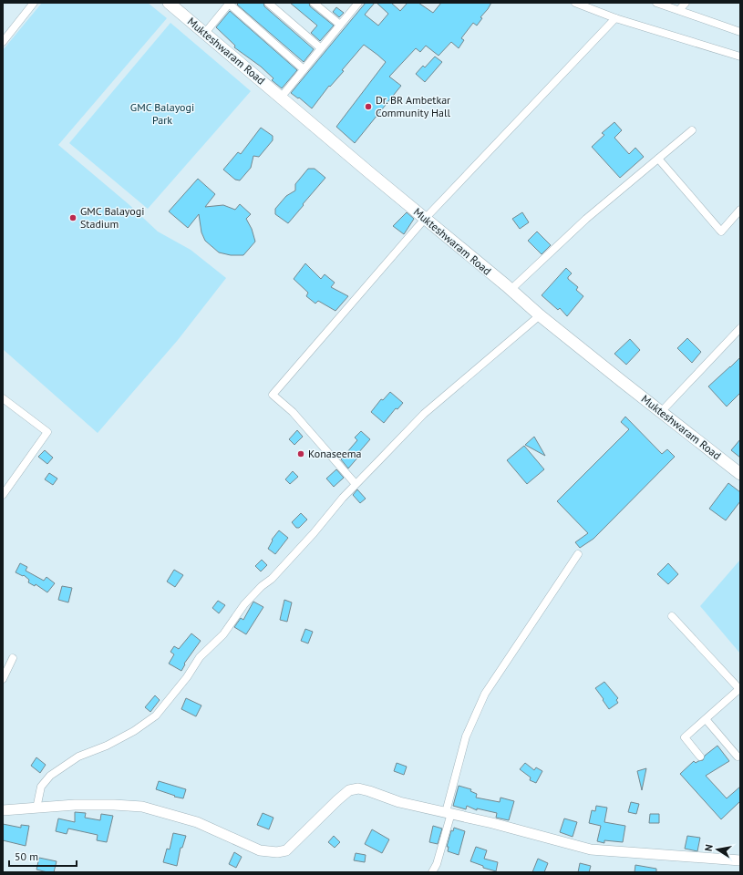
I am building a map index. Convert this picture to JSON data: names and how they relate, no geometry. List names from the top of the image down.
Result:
{
  "streets": {
    "main road": ["Mukteshwaram Road"]
  },
  "parks": ["GMC Balayogi Park"],
  "places": ["Dr. BR Ambetkar Community Hall", "GMC Balayogi Stadium", "Konaseema"],
  "scale_bar": "50 m",
  "north": "left"
}
